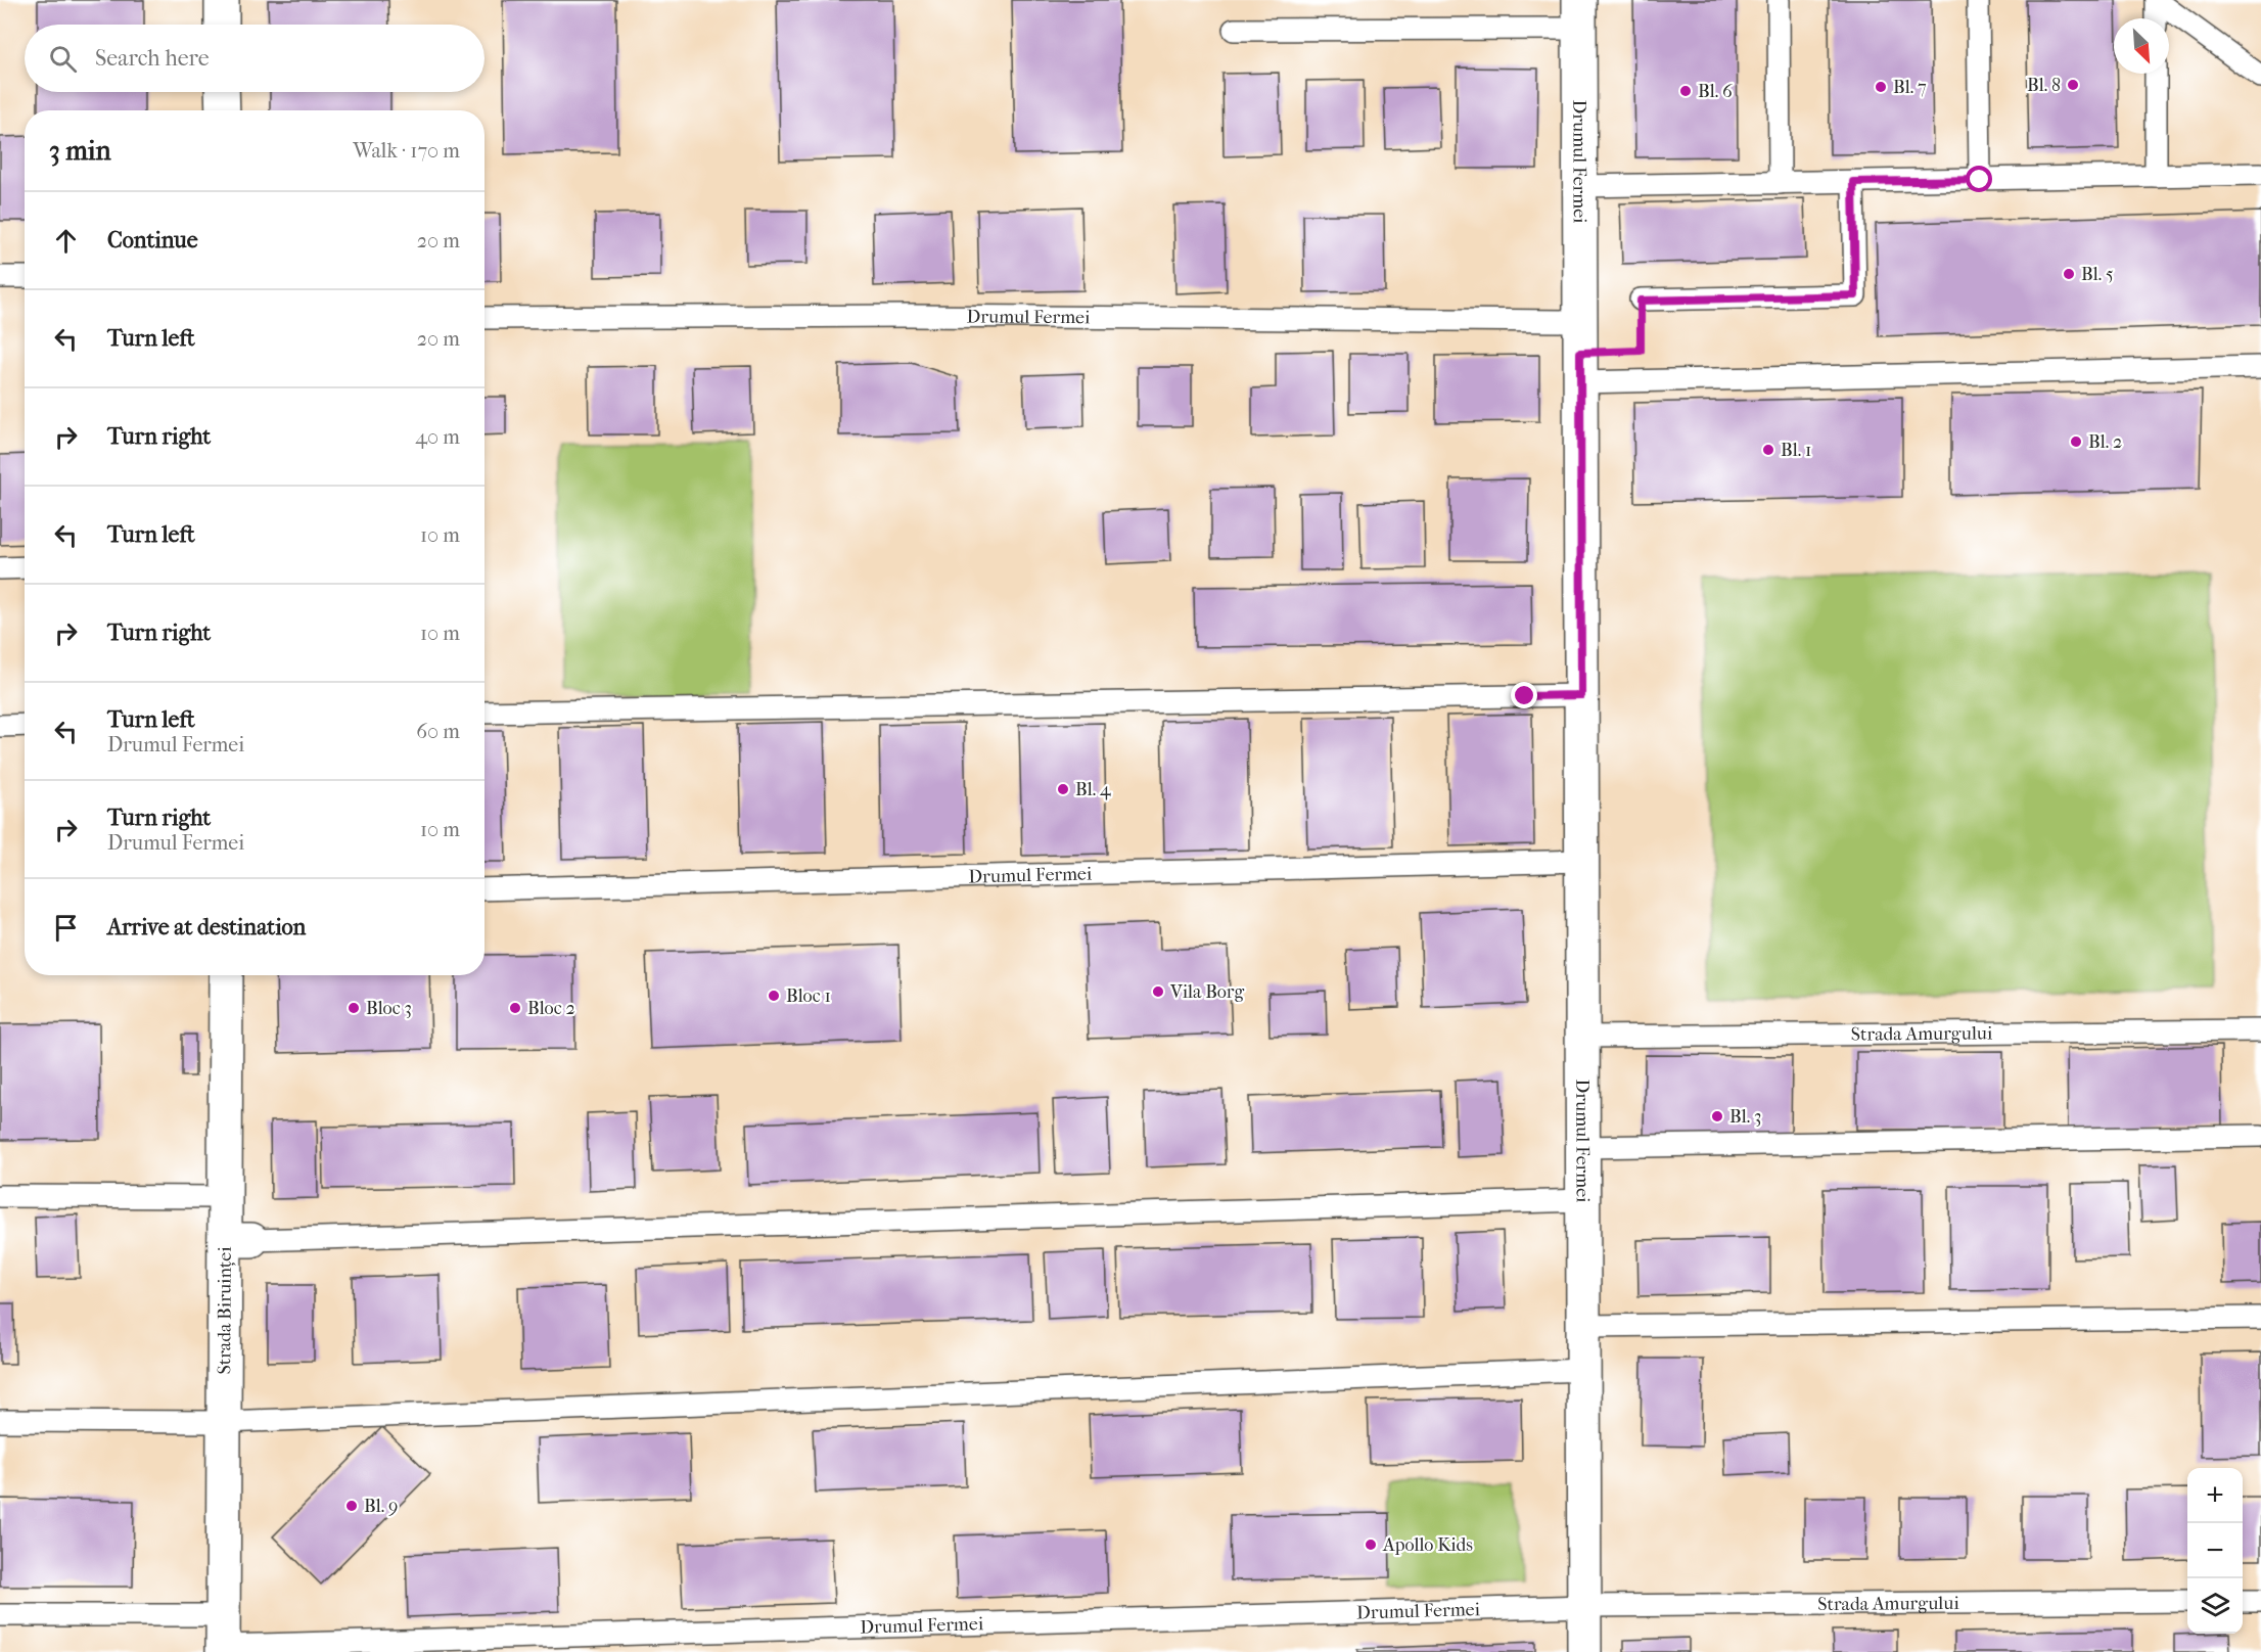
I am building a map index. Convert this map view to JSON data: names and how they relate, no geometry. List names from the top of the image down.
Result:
{
  "streets": {
    "street": ["Drumul Fermei", "Strada Biruinței"],
    "lane": ["Strada Amurgului"]
  },
  "crossings": [
    ["Drumul Fermei", "Strada Amurgului"],
    ["Drumul Fermei", "Strada Biruinței"]
  ],
  "places": [
    "Bl. 8",
    "Bl. 7",
    "Bl. 6",
    "Bl. 5",
    "Bl. 2",
    "Bl. 1",
    "Bl. 4",
    "Vila Borg",
    "Bloc 1",
    "Bloc 3",
    "Bloc 2",
    "Bl. 3",
    "Bl. 9",
    "Apollo Kids"
  ],
  "north": "bottom right",
  "page": {
    "search": "Search here",
    "heading": ["3 min", "Walk · 170 m"],
    "list": [
      ["Continue", "20 m"],
      ["Turn left", "20 m"],
      ["Turn right", "40 m"],
      ["Turn left", "10 m"],
      ["Turn right", "10 m"],
      ["Turn left", "Drumul Fermei", "60 m"],
      ["Turn right", "Drumul Fermei", "10 m"],
      "Arrive at destination"
    ],
    "map_buttons": ["+", "−"]
  }
}
